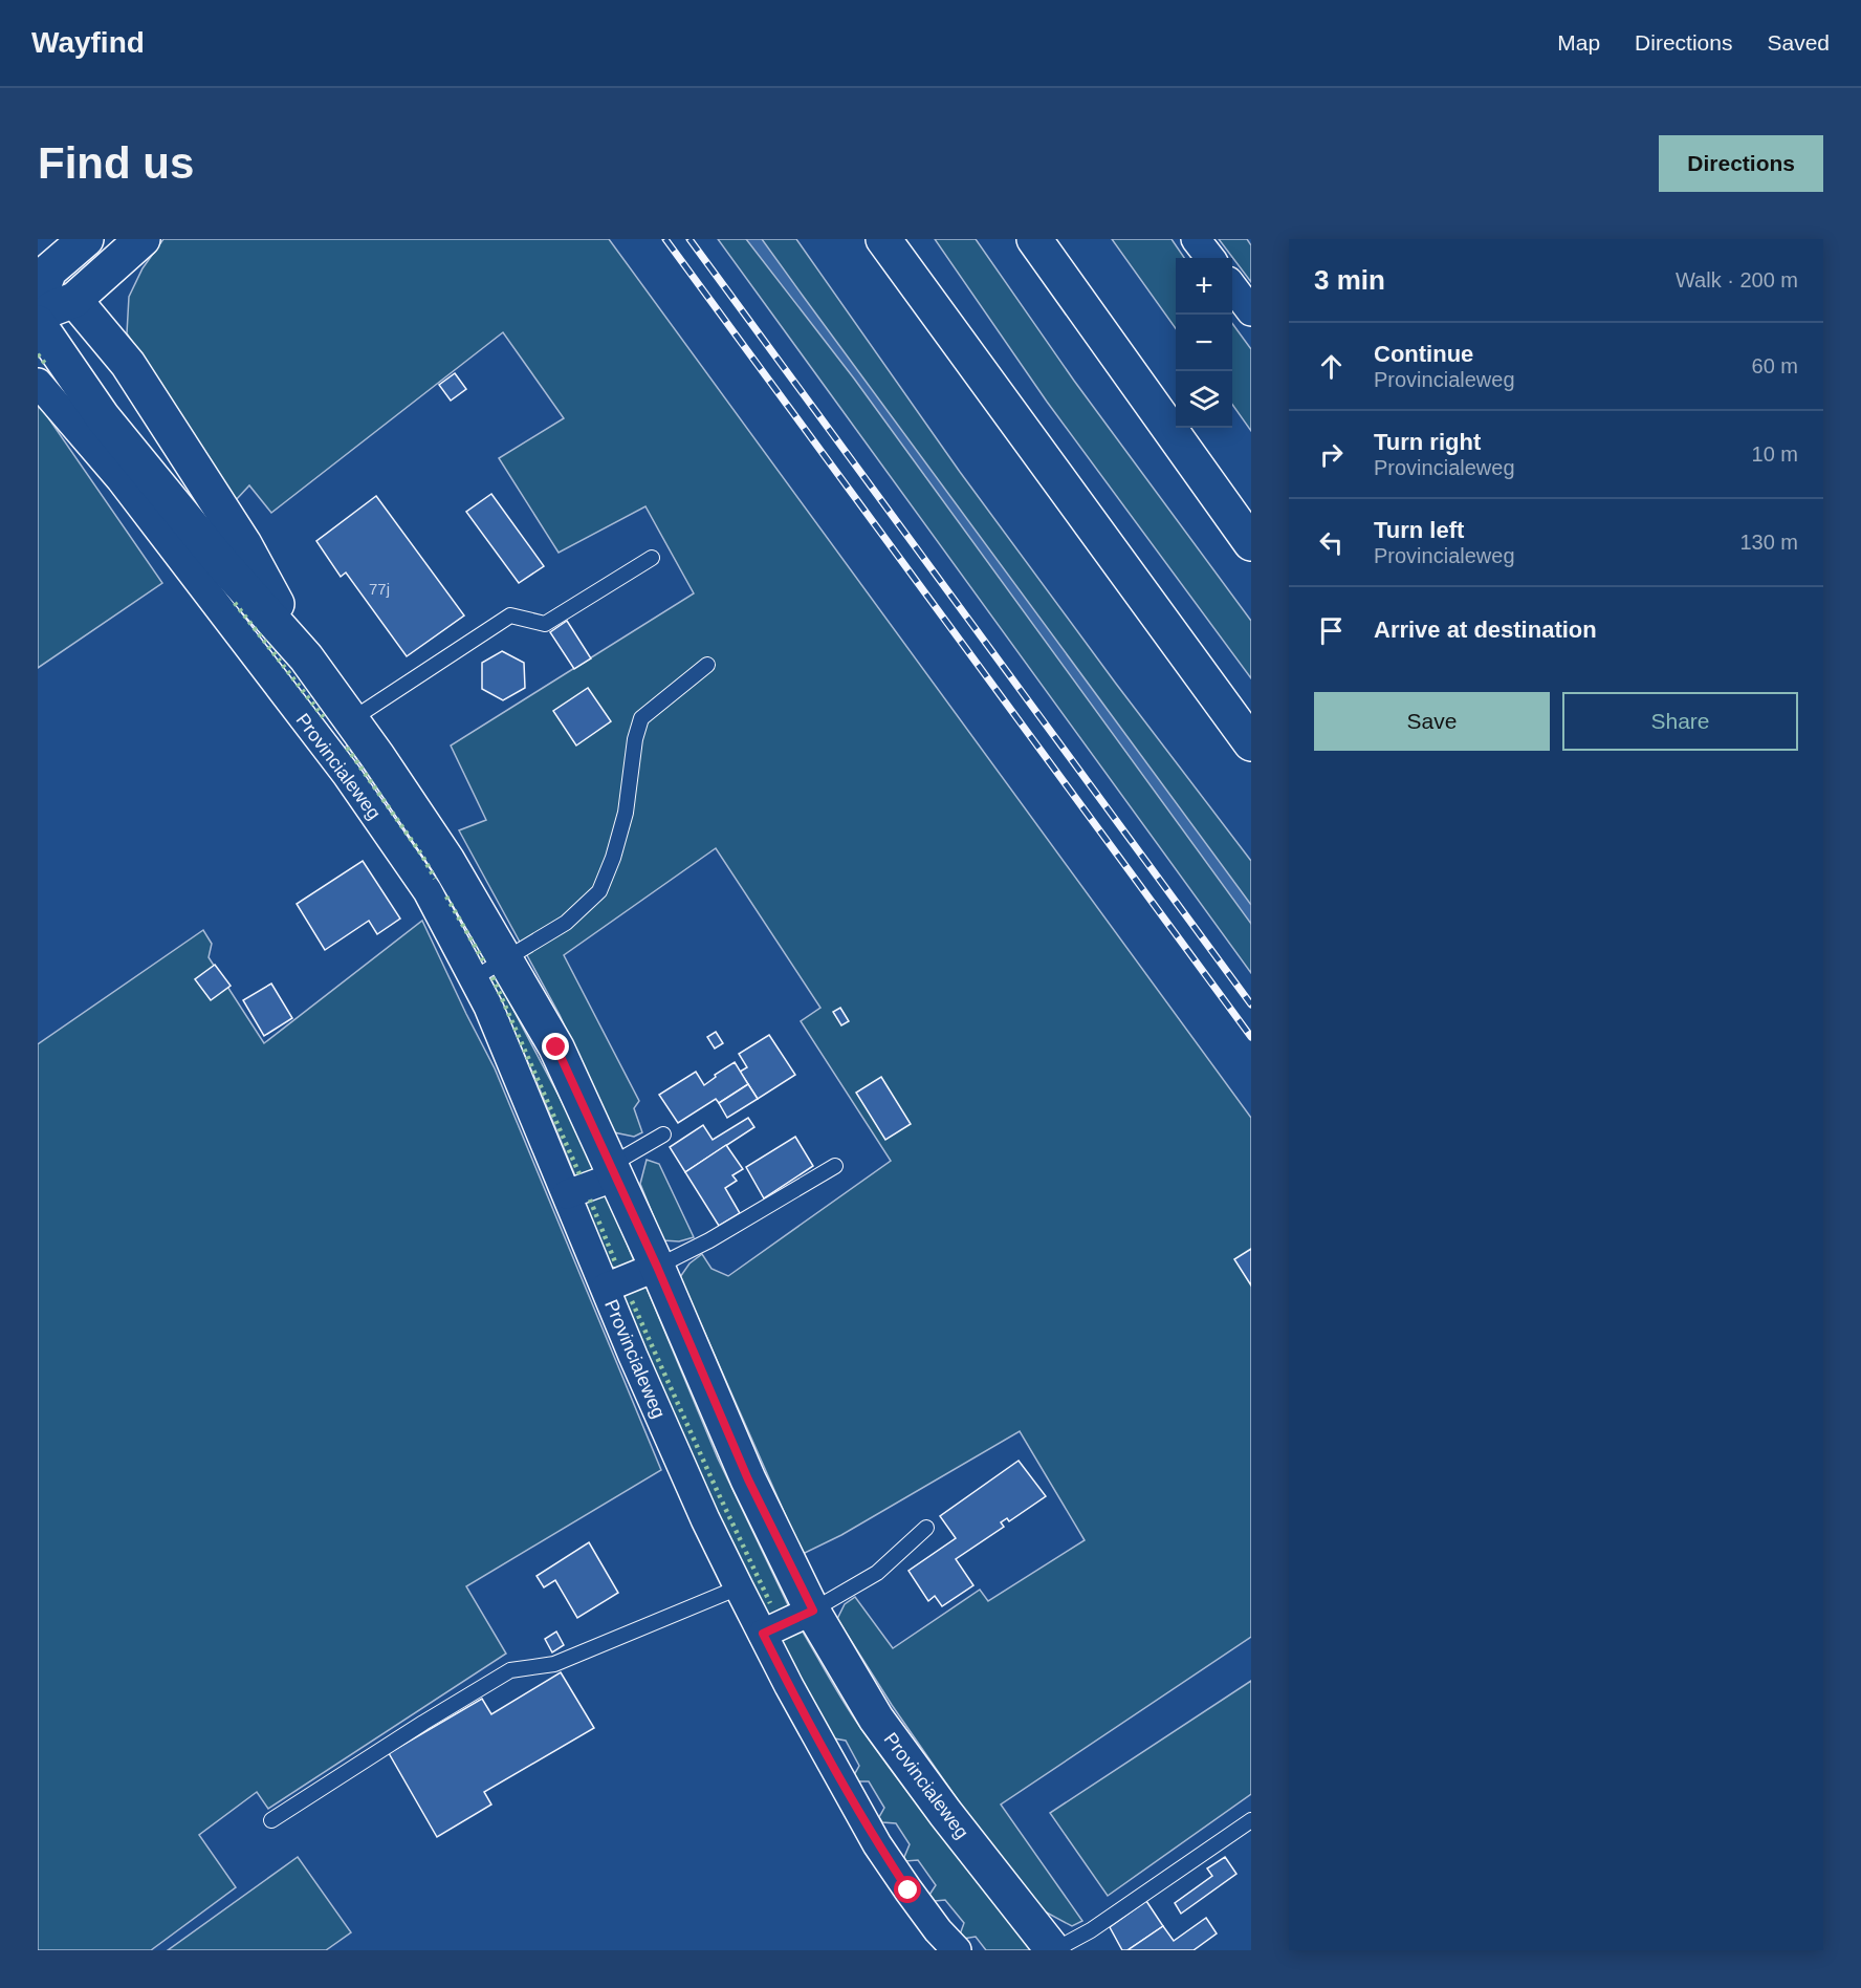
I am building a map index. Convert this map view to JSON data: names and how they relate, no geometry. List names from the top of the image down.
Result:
{
  "streets": {
    "main road": ["Provincialeweg"]
  },
  "house_numbers": ["77j"],
  "page": {
    "header": "Wayfind",
    "nav": ["Map", "Directions", "Saved"],
    "buttons": [
      "Directions",
      ["Save", "Share"]
    ],
    "title": "Find us",
    "heading": ["3 min", "Walk · 200 m"],
    "map_buttons": ["+", "−"],
    "list": [
      ["Continue", "Provincialeweg", "60 m"],
      ["Turn right", "Provincialeweg", "10 m"],
      ["Turn left", "Provincialeweg", "130 m"],
      "Arrive at destination"
    ]
  }
}
